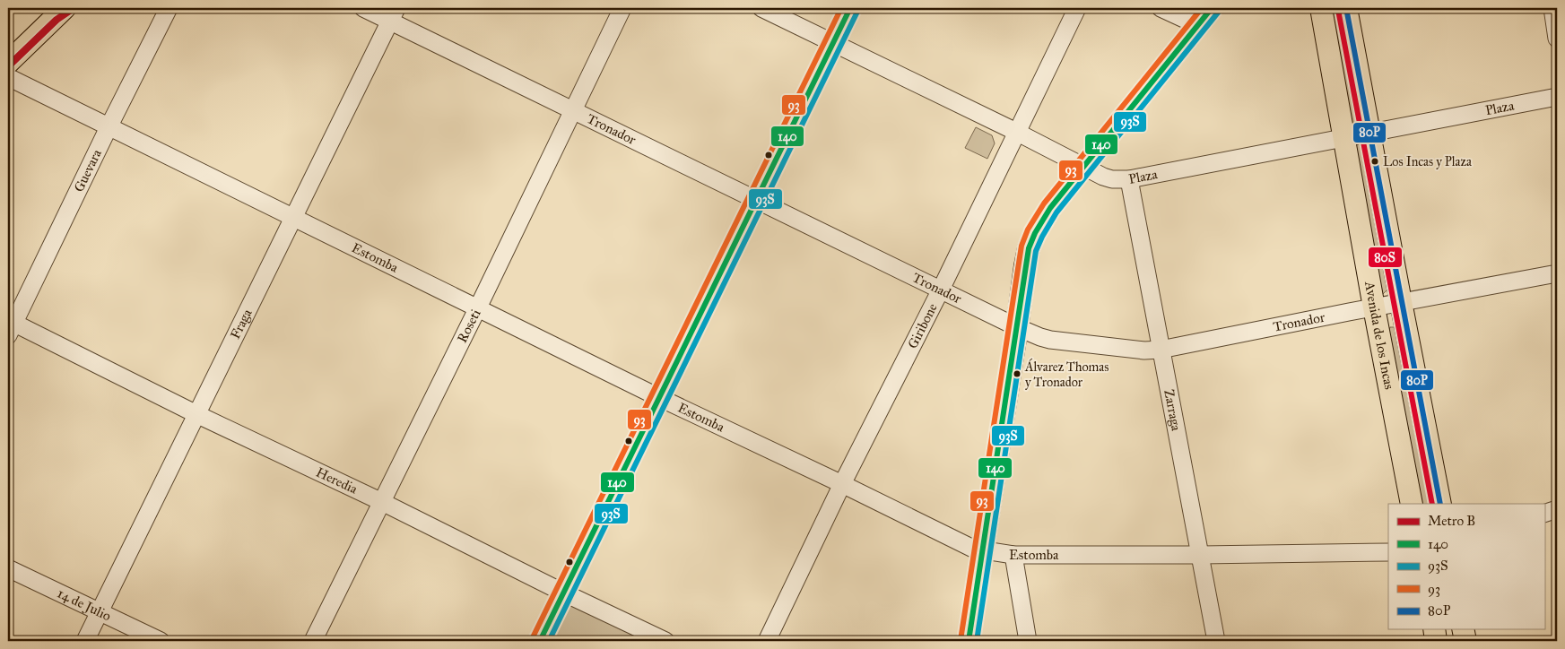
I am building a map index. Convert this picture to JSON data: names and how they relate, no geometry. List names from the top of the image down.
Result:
{
  "streets": {
    "main road": ["Avenida de los Incas"],
    "street": [
      "Plaza",
      "Tronador",
      "Guevara",
      "Estomba",
      "Fraga",
      "Roseti",
      "Giribone",
      "Zarraga",
      "Heredia",
      "14 de Julio"
    ]
  },
  "crossings": [
    ["Plaza", "Giribone"],
    ["Plaza", "Avenida de los Incas"],
    ["Plaza", "Zarraga"],
    ["Tronador", "Fraga"],
    ["Tronador", "Roseti"],
    ["Tronador", "Giribone"],
    ["Tronador", "Avenida de los Incas"],
    ["Tronador", "Zarraga"],
    ["Guevara", "Estomba"],
    ["Guevara", "Heredia"],
    ["Estomba", "Fraga"],
    ["Estomba", "Roseti"],
    ["Estomba", "Giribone"],
    ["Estomba", "Zarraga"],
    ["Fraga", "Heredia"],
    ["Fraga", "14 de Julio"],
    ["Roseti", "Heredia"]
  ],
  "places": ["Los Incas y Plaza", "Álvarez Thomas y Tronador"],
  "lines": [
    "metro line B",
    "transit line 140",
    "transit line 93",
    "transit line 80P",
    "transit line 80S",
    "transit line 93S"
  ],
  "legend": [
    "Metro B",
    "140",
    "93S",
    "93",
    "80P"
  ]
}
